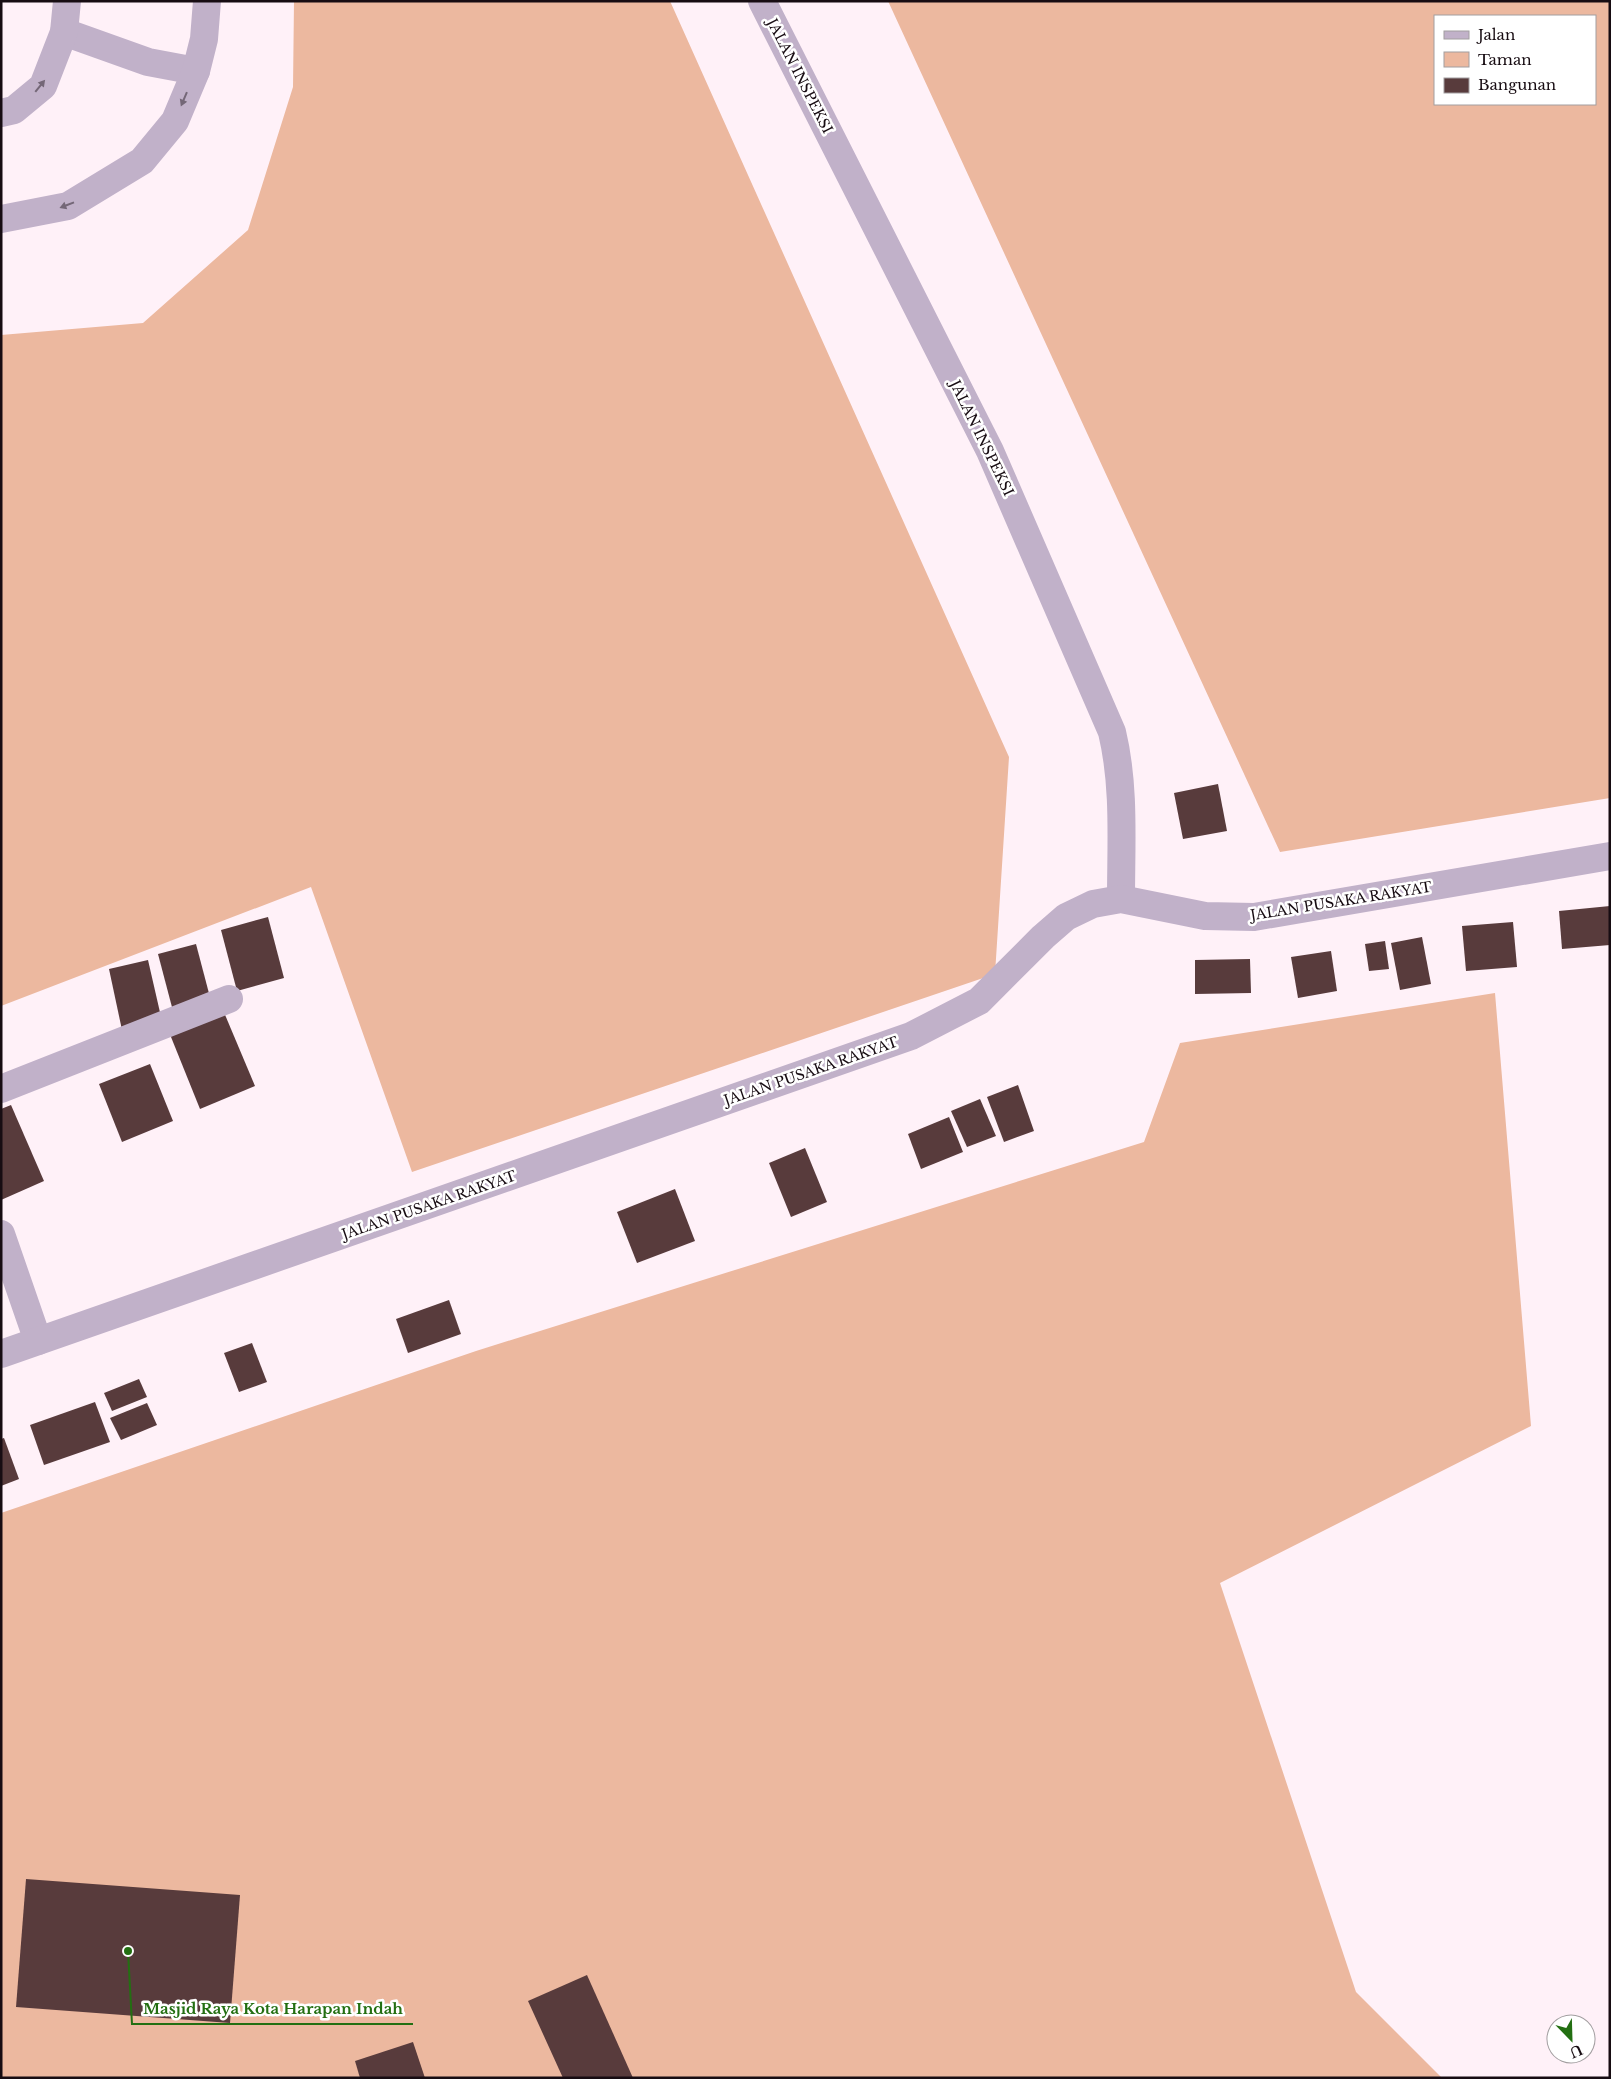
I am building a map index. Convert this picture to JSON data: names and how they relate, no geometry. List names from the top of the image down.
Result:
{
  "streets": {
    "street": ["JALAN INSPEKSI", "JALAN PUSAKA RAKYAT"]
  },
  "crossings": [
    ["JALAN INSPEKSI", "JALAN PUSAKA RAKYAT"]
  ],
  "places": ["Masjid Raya Kota Harapan Indah"],
  "legend": ["Jalan", "Taman", "Bangunan"],
  "north": "bottom right"
}
